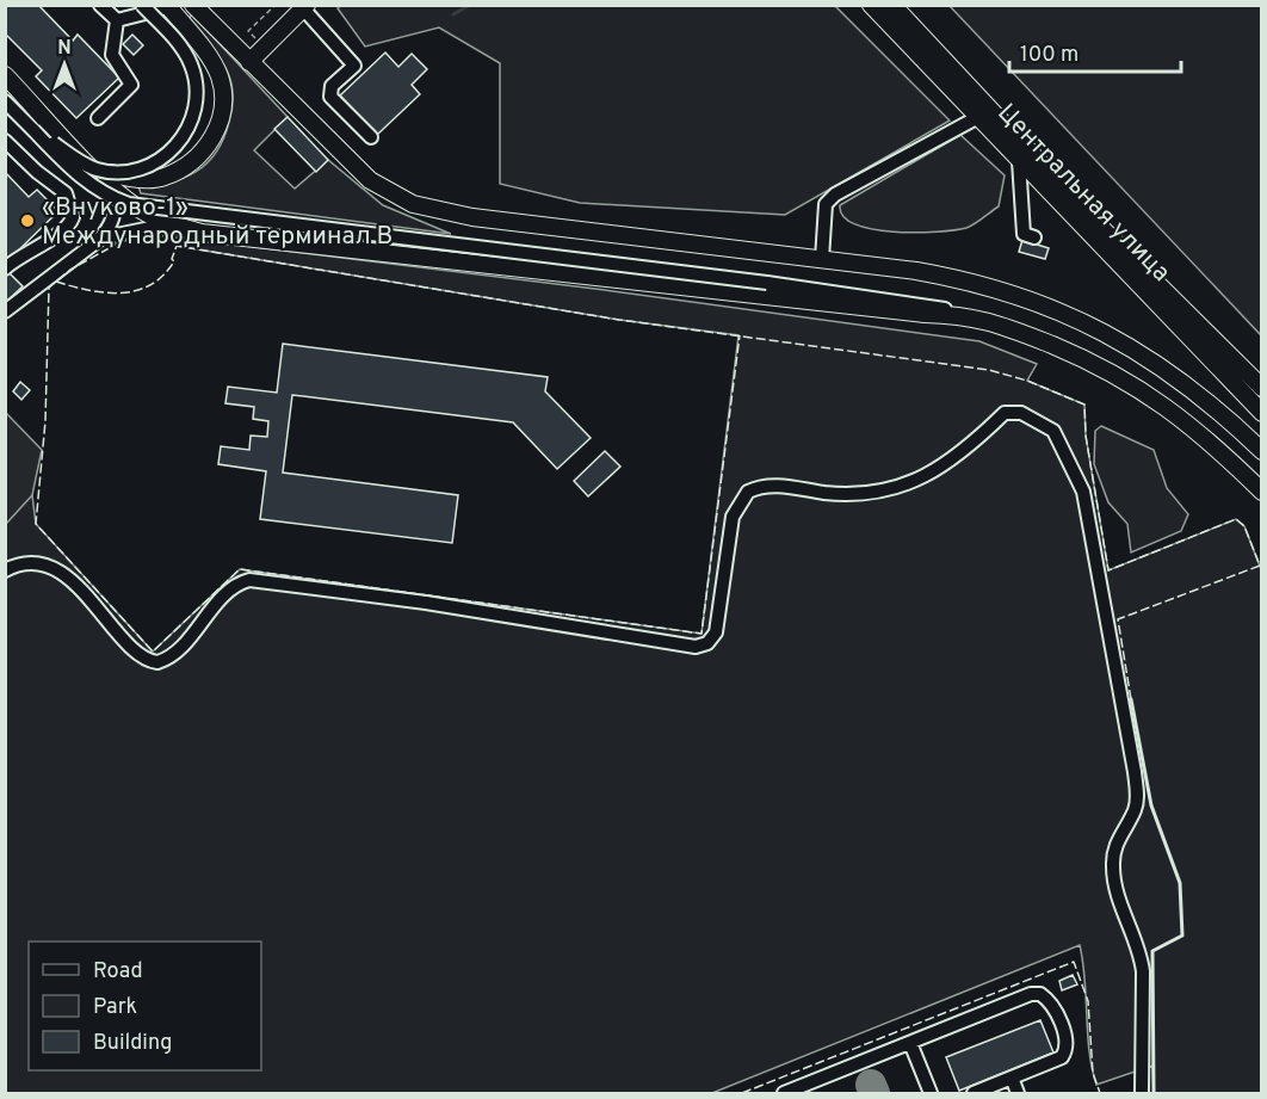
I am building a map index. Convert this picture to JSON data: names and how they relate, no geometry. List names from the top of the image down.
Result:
{
  "streets": {
    "main road": ["Центральная улица"]
  },
  "places": ["«Внуково-1» Международный терминал B"],
  "legend": ["Road", "Park", "Building"],
  "scale_bar": "100 m",
  "north": "top"
}
